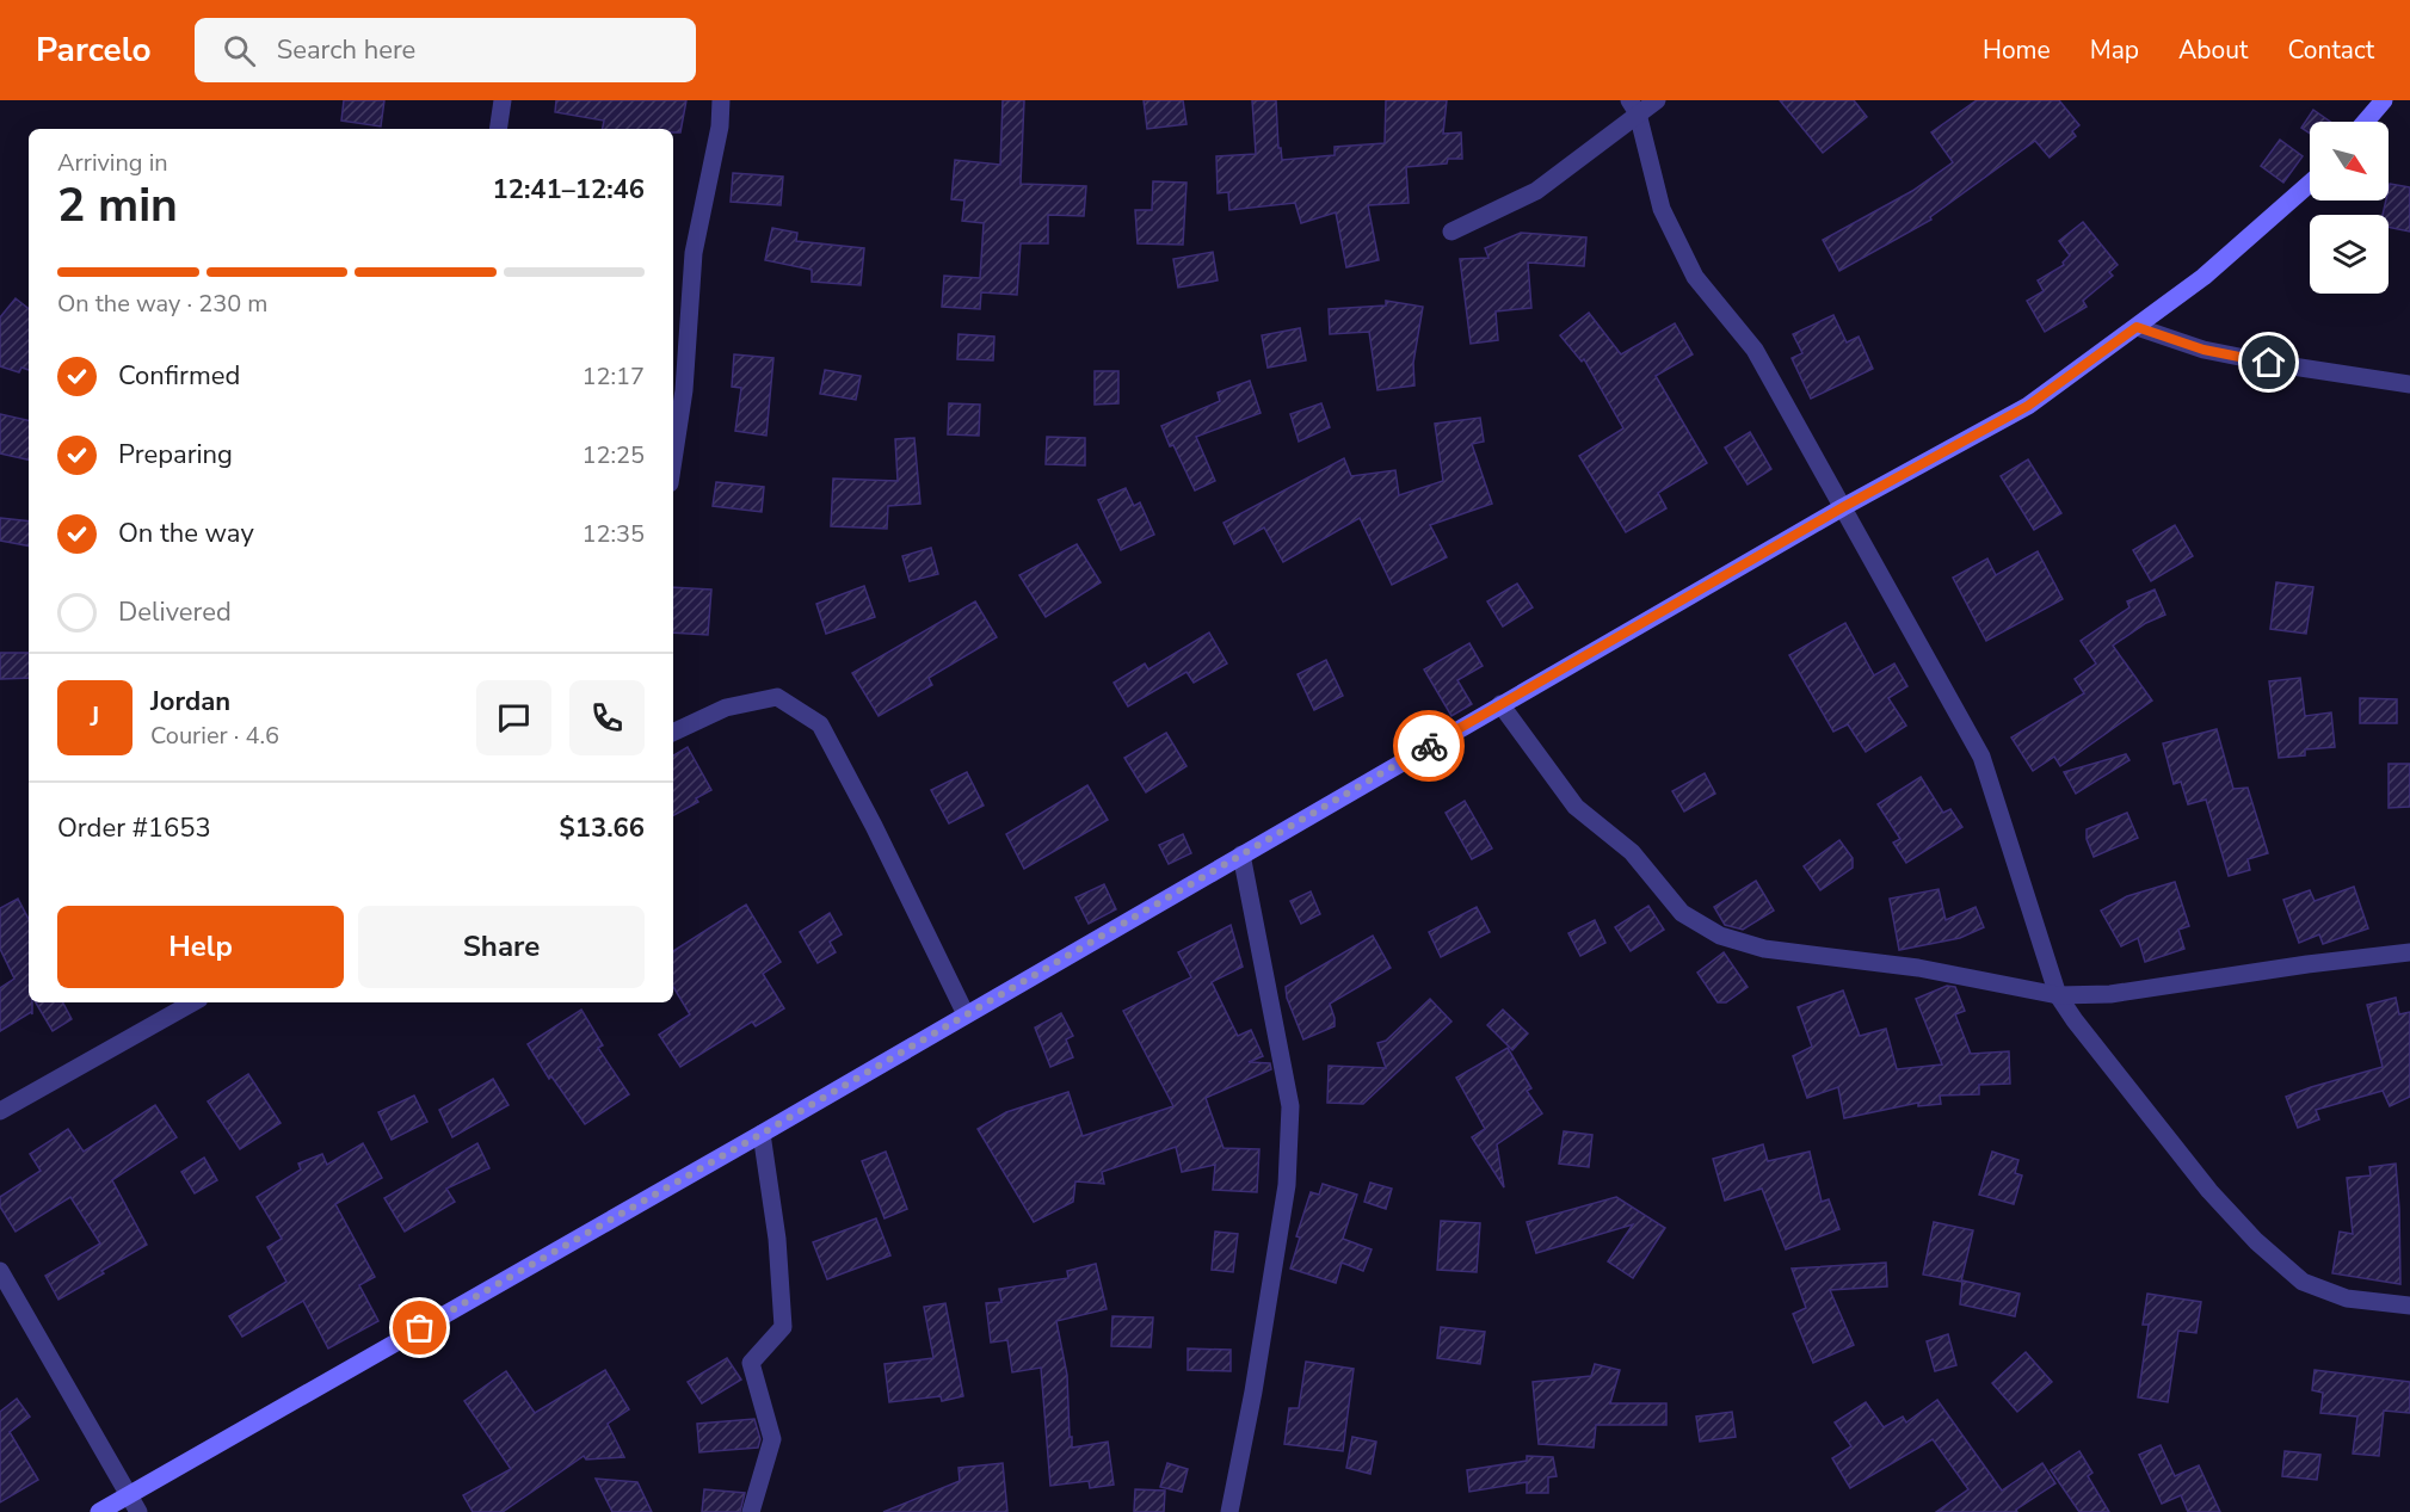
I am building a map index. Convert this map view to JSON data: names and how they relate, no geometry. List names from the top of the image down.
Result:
{
  "north": "bottom right",
  "page": {
    "header": "Parcelo",
    "search": "Search here",
    "nav": [
      "Home",
      "Map",
      "About",
      "Contact"
    ],
    "heading": ["2 min", "Arriving in", "12:41–12:46"],
    "panel": [
      "Jordan",
      "Courier · 4.6",
      "Order #1653",
      "$13.66"
    ],
    "bar": "On the way · 230 m",
    "list": [
      ["Confirmed", "12:17"],
      ["Preparing", "12:25"],
      ["On the way", "12:35"],
      "Delivered"
    ],
    "round": "J",
    "buttons": ["Help", "Share"]
  }
}
